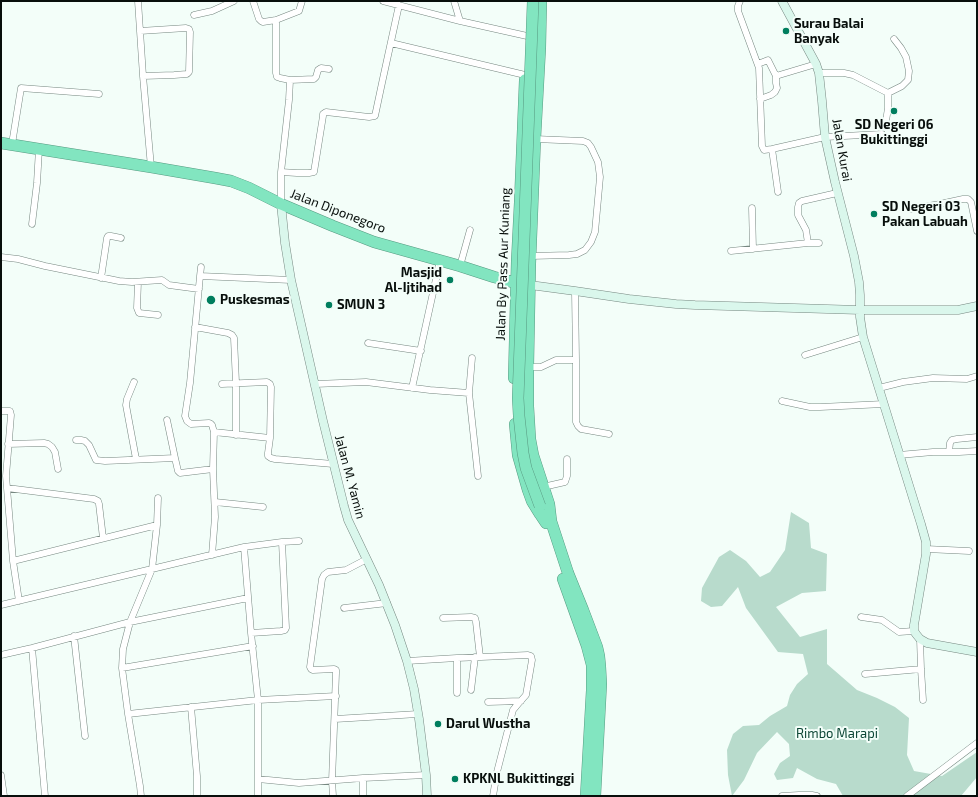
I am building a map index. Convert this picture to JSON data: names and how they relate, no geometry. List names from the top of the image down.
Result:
{
  "streets": {
    "highway": ["Jalan Diponegoro", "Jalan By Pass Aur Kuniang"],
    "street": ["Jalan Kurai", "Jalan M. Yamin"]
  },
  "crossings": [
    ["Jalan Diponegoro", "Jalan By Pass Aur Kuniang"],
    ["Jalan Diponegoro", "Jalan M. Yamin"]
  ],
  "parks": ["Rimbo Marapi"],
  "places": [
    "Surau Balai Banyak",
    "SD Negeri 06 Bukittinggi",
    "SD Negeri 03 Pakan Labuah",
    "Masjid Al-Ijtihad",
    "Puskesmas",
    "SMUN 3",
    "Darul Wustha",
    "KPKNL Bukittinggi"
  ]
}
